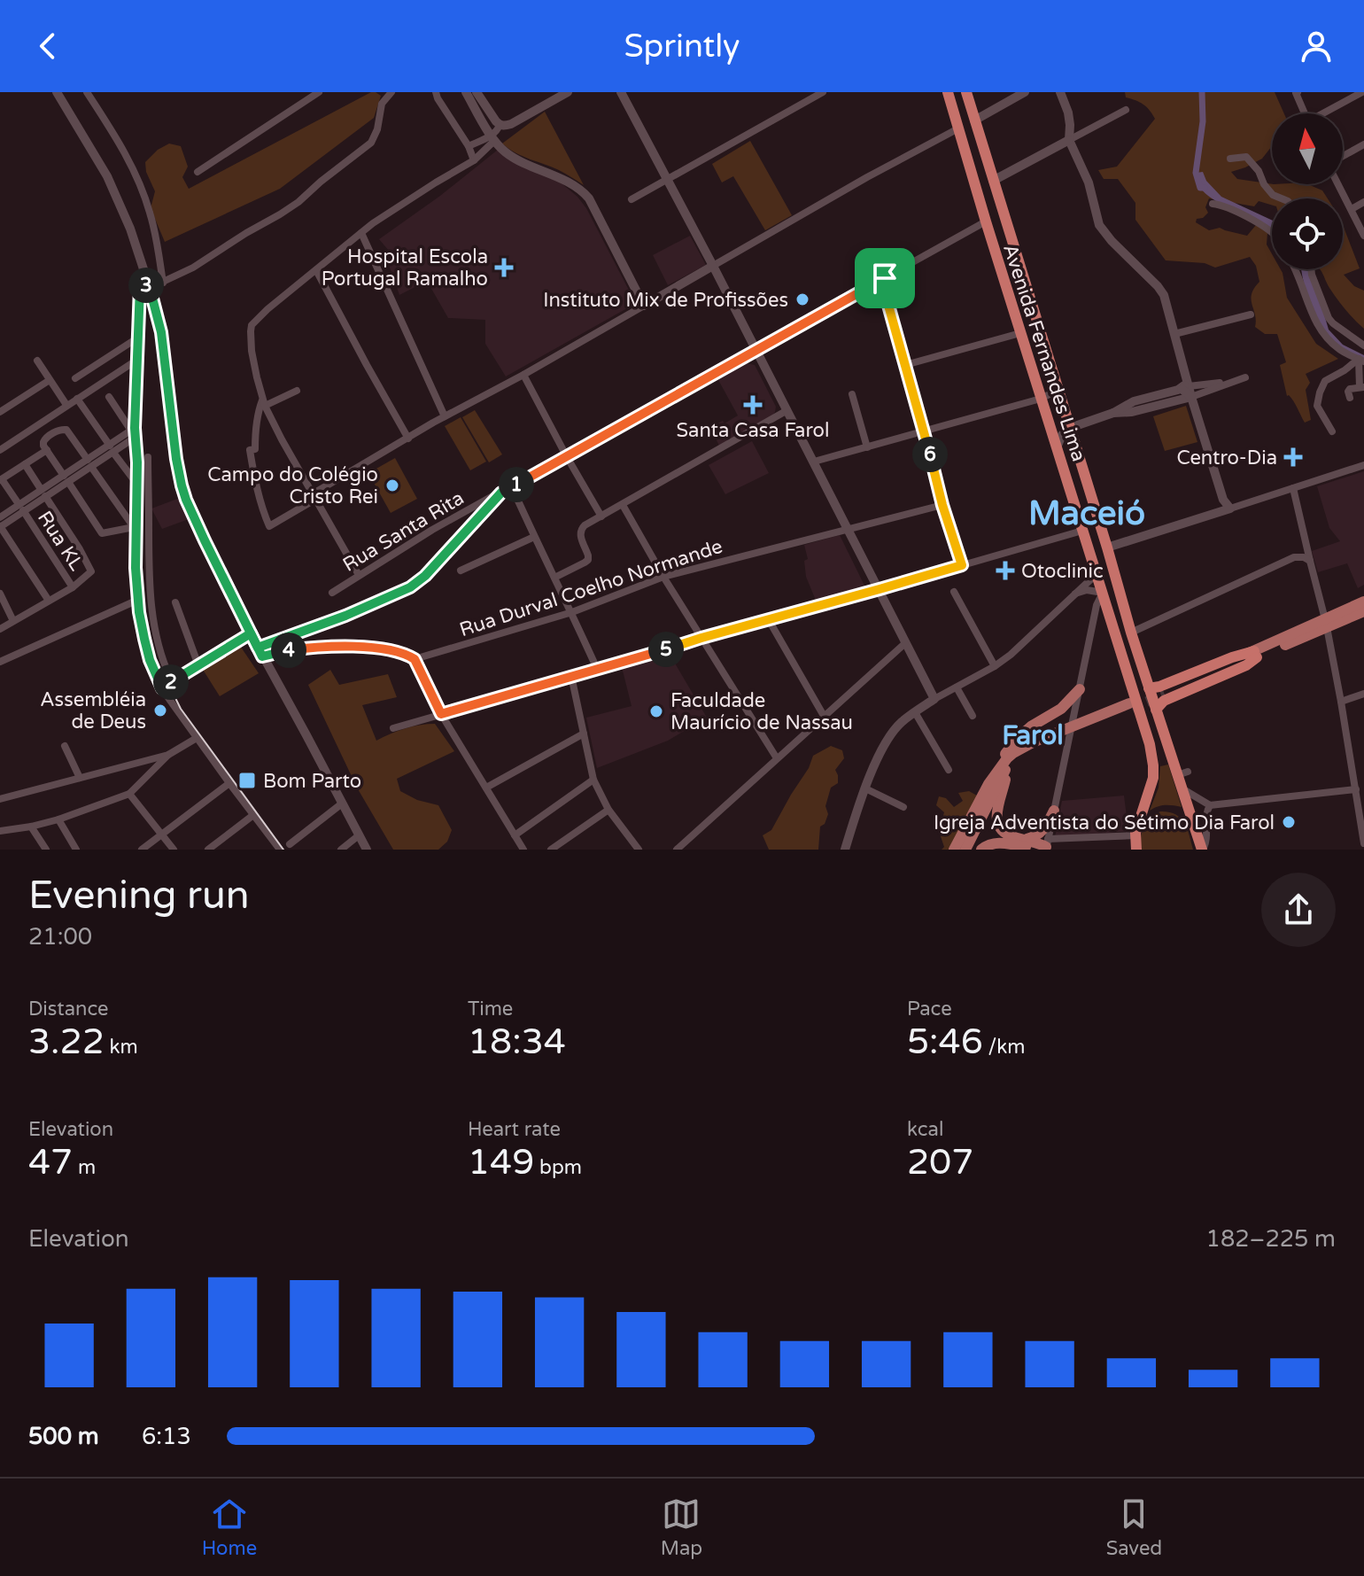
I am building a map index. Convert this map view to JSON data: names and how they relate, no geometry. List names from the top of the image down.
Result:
{
  "streets": {
    "highway": ["Avenida Fernandes Lima"],
    "street": ["Rua Santa Rita", "Rua KL", "Rua Durval Coelho Normande"]
  },
  "crossings": [
    ["Avenida Fernandes Lima", "Rua Santa Rita"]
  ],
  "districts": ["Maceió", "Farol"],
  "places": {
    "health": [
      "Hospital Escola Portugal Ramalho",
      "Santa Casa Farol",
      "Centro-Dia",
      "Otoclinic"
    ],
    "other": [
      "Instituto Mix de Profissões",
      "Campo do Colégio Cristo Rei",
      "Assembléia de Deus",
      "Faculdade Maurício de Nassau",
      "Igreja Adventista do Sétimo Dia Farol"
    ],
    "transit": ["Bom Parto"]
  },
  "north": "top",
  "page": {
    "header": "Sprintly",
    "pins": [
      "3",
      "6",
      "1",
      "5",
      "4",
      "2"
    ],
    "heading": ["Evening run", "21:00"],
    "stats": [
      ["Distance", "3.22 km"],
      ["Time", "18:34"],
      ["Pace", "5:46 /km"],
      ["Elevation", "47 m"],
      ["Heart rate", "149 bpm"],
      ["kcal", "207"]
    ],
    "chart": ["Elevation", "182–225 m"],
    "list": [
      {
        "name": "500 m",
        "note": "6:13"
      }
    ],
    "tabs": ["Home", "Map", "Saved"]
  }
}
